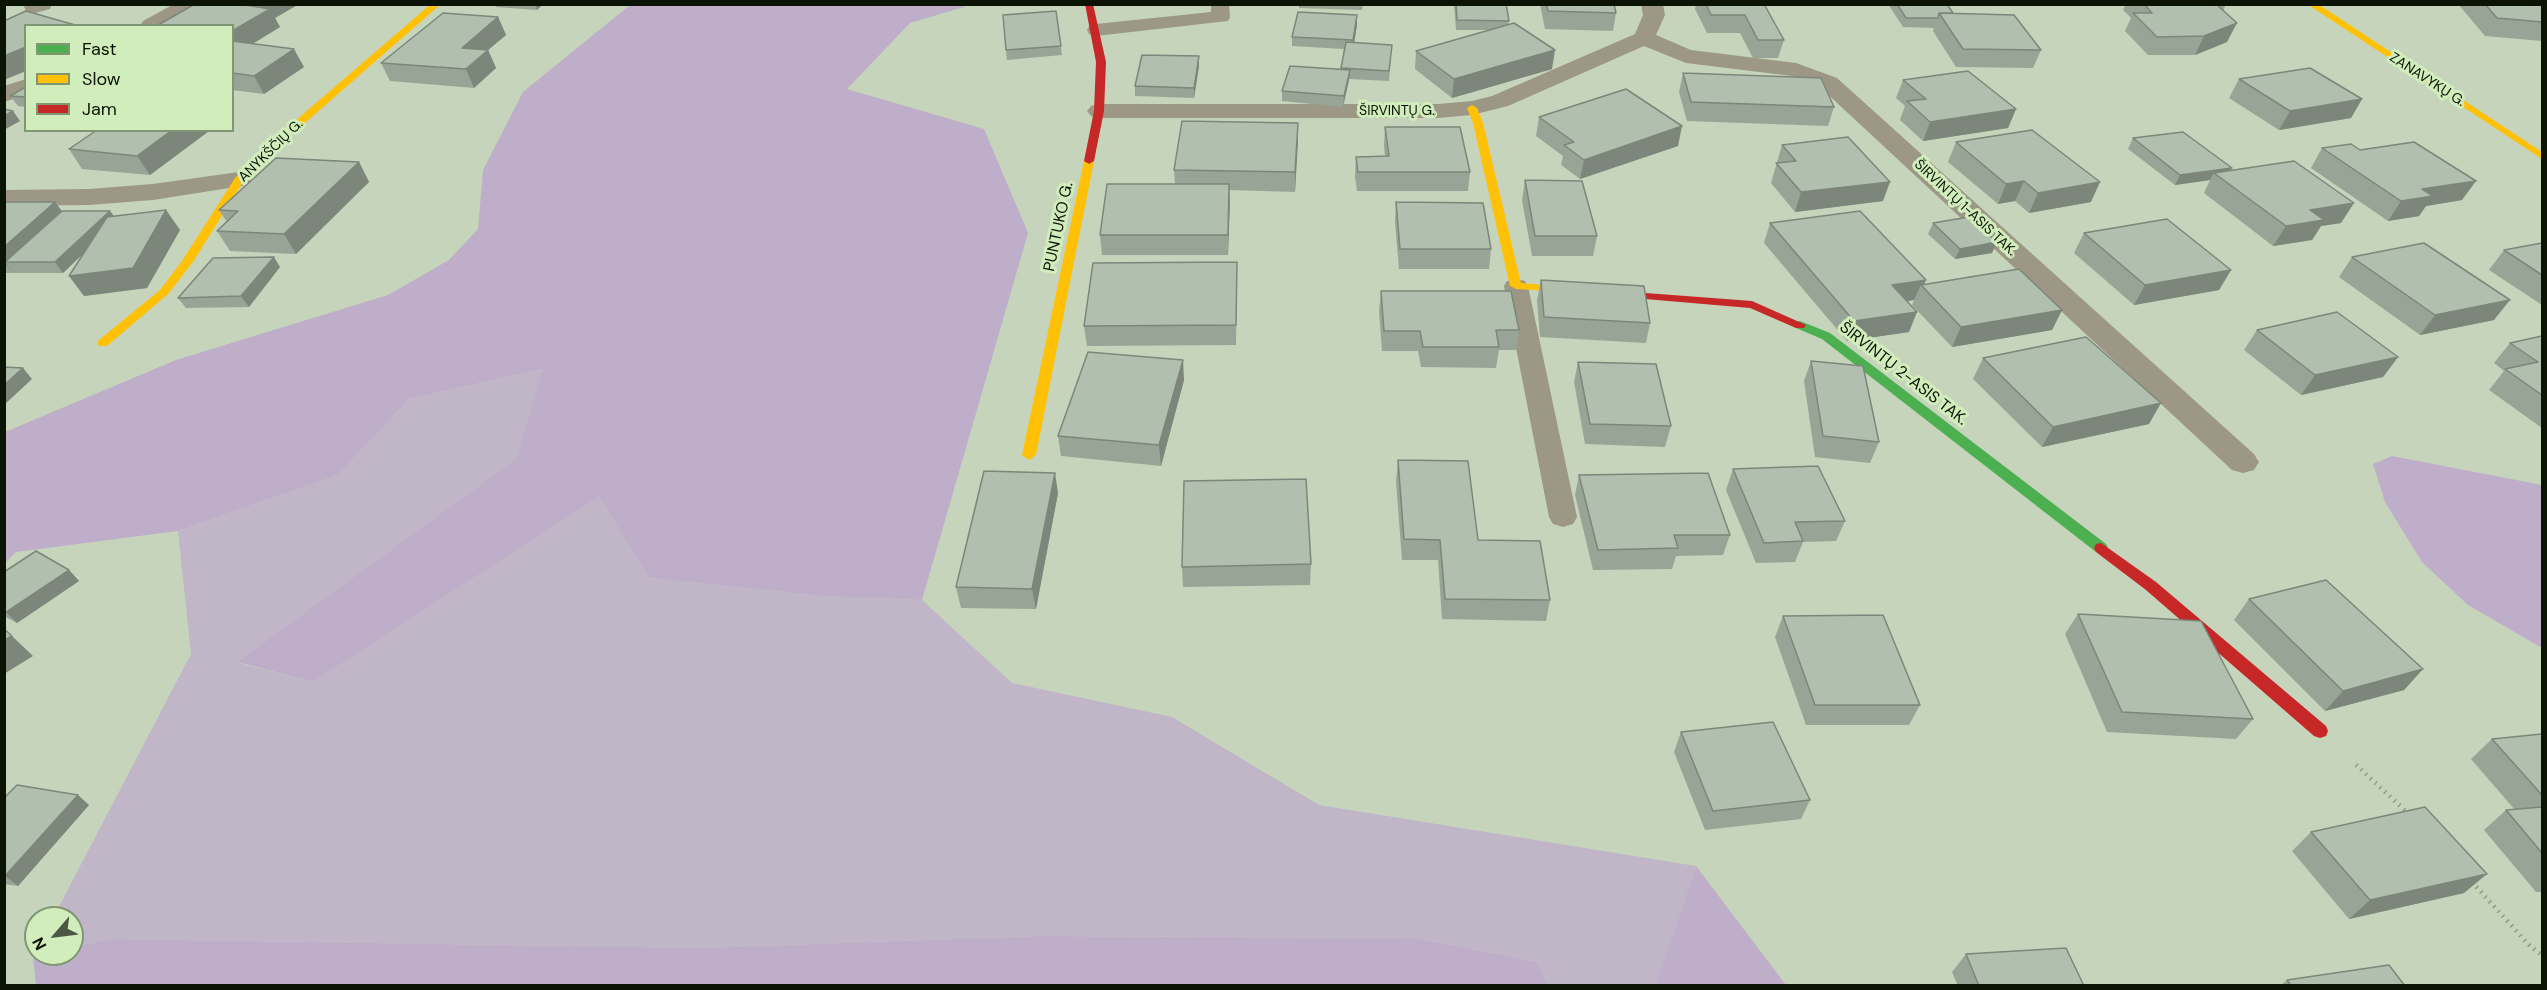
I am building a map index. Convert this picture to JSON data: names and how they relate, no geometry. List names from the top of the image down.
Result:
{
  "streets": {
    "street": [
      "ZANAVYKŲ G.",
      "ŠIRVINTŲ G.",
      "ANYKŠČIŲ G.",
      "ŠIRVINTŲ 1-ASIS TAK.",
      "PUNTUKO G.",
      "ŠIRVINTŲ 2-ASIS TAK."
    ]
  },
  "crossings": [
    ["ŠIRVINTŲ G.", "ŠIRVINTŲ 1-ASIS TAK."],
    ["ŠIRVINTŲ G.", "PUNTUKO G."]
  ],
  "legend": ["Fast", "Slow", "Jam"],
  "north": "bottom left"
}
